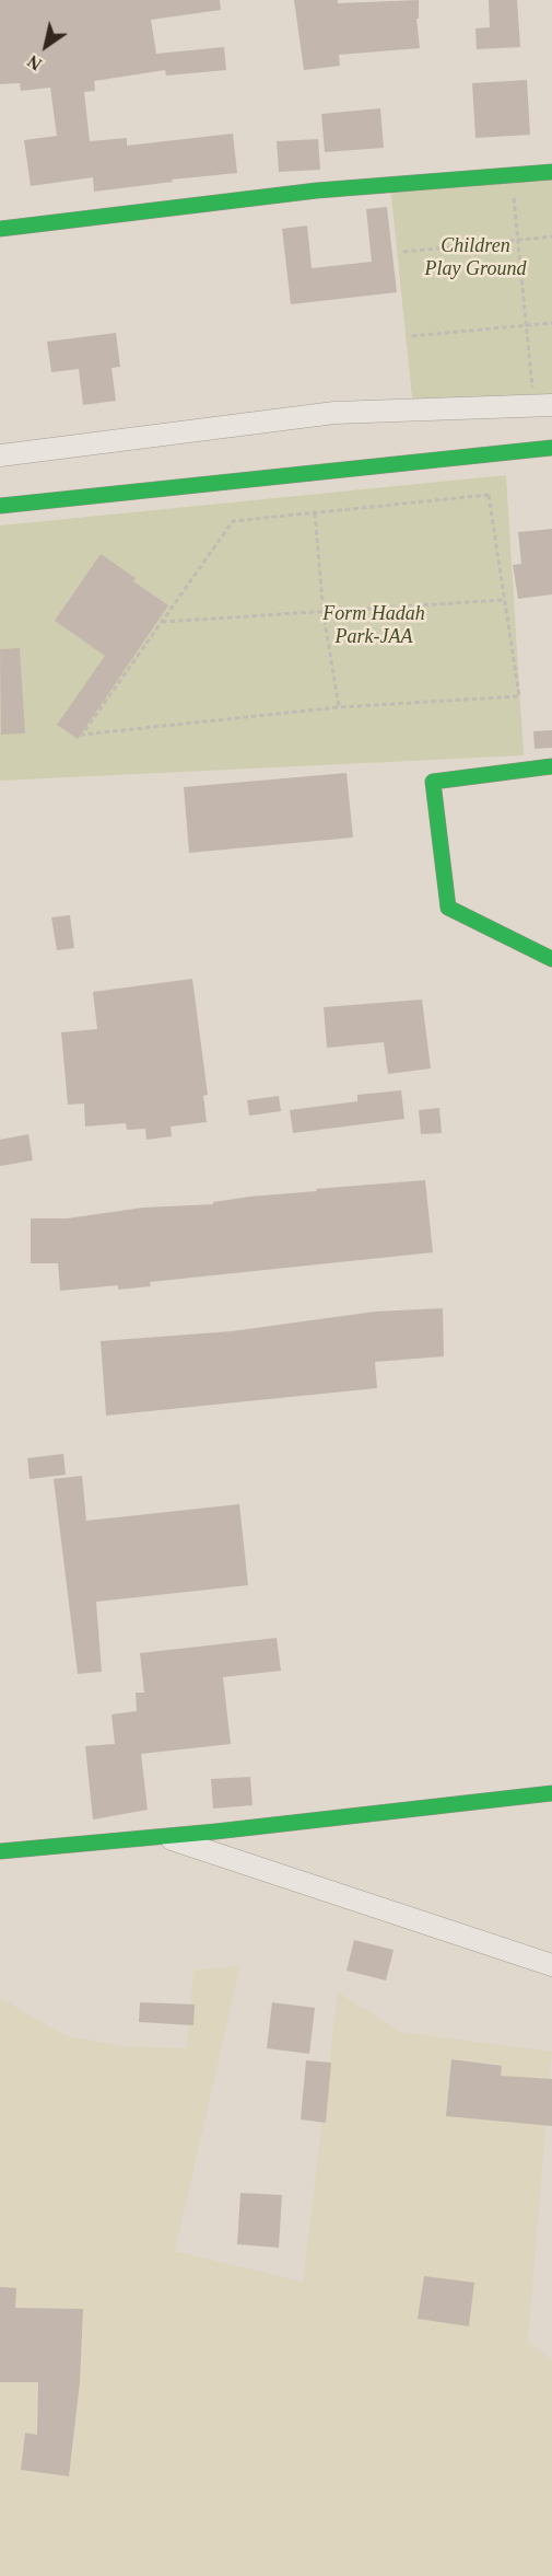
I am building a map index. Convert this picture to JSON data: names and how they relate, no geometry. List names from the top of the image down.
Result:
{
  "parks": ["Children Play Ground", "Form Hadah Park-JAA"],
  "north": "bottom left"
}
